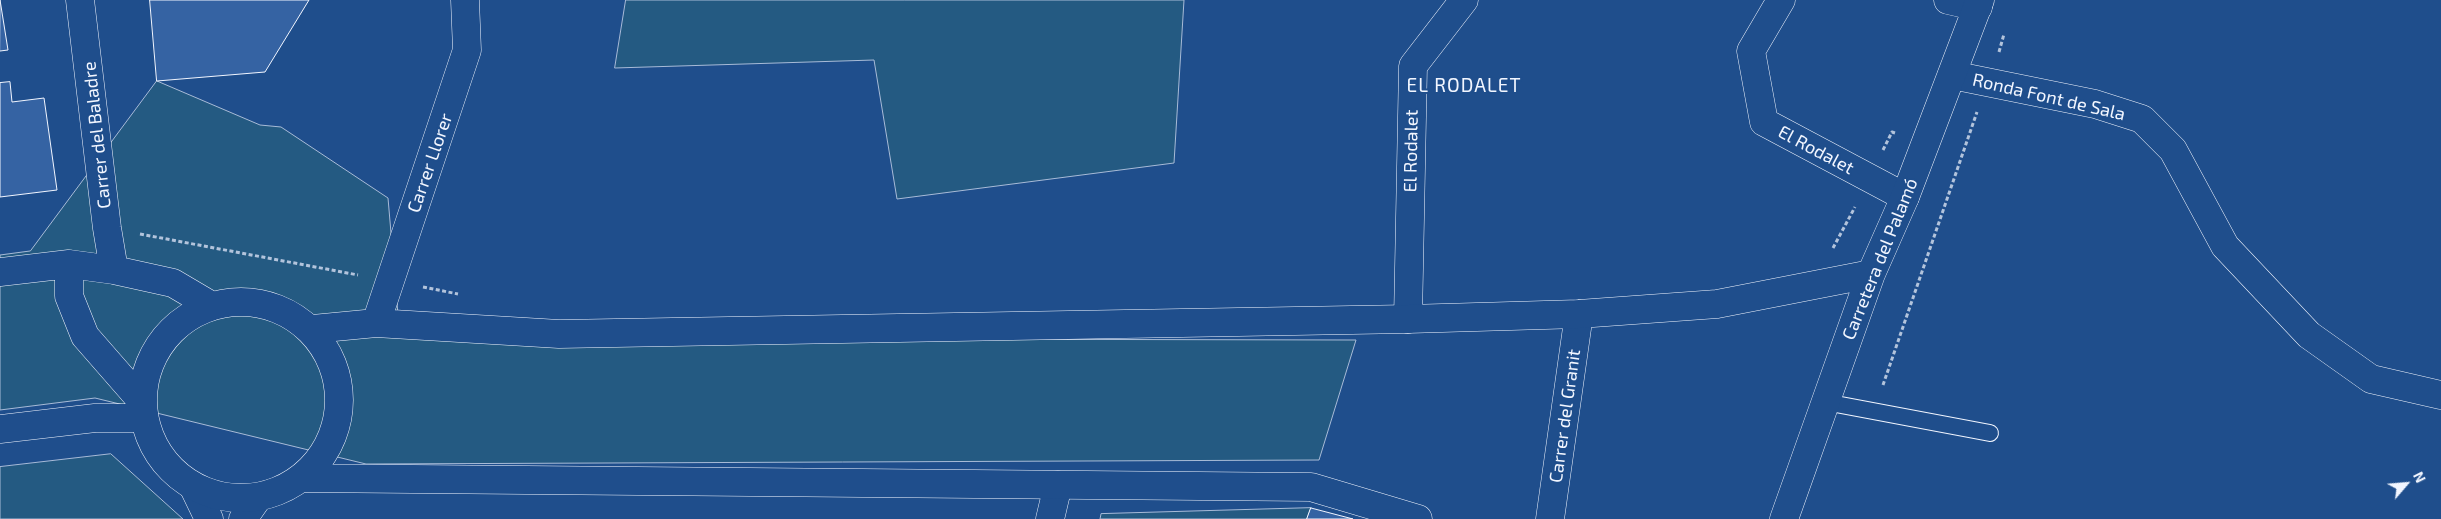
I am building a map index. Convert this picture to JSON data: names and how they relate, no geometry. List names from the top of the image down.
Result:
{
  "streets": {
    "street": [
      "Ronda Font de Sala",
      "Carrer del Baladre",
      "El Rodalet",
      "Carrer Llorer",
      "Carretera del Palamó",
      "Carrer del Granit"
    ]
  },
  "crossings": [
    ["Ronda Font de Sala", "Carretera del Palamó"],
    ["El Rodalet", "Carretera del Palamó"]
  ],
  "districts": ["EL RODALET"],
  "north": "top right"
}
